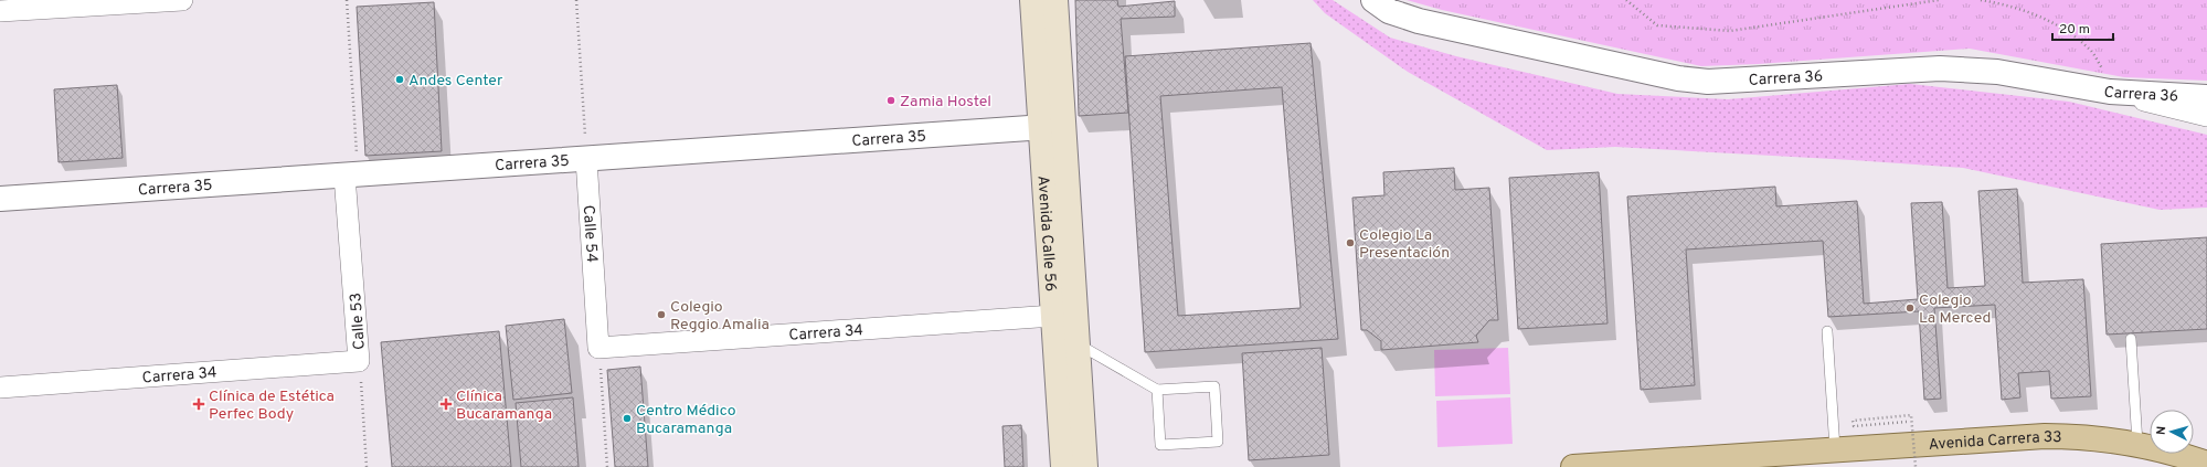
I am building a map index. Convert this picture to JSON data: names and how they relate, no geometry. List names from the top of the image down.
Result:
{
  "streets": {
    "main road": ["Avenida Calle 56", "Avenida Carrera 33"],
    "street": [
      "Carrera 36",
      "Carrera 35",
      "Calle 54",
      "Calle 53",
      "Carrera 34"
    ]
  },
  "crossings": [
    ["Carrera 35", "Avenida Calle 56"],
    ["Carrera 35", "Calle 54"],
    ["Carrera 35", "Calle 53"],
    ["Avenida Calle 56", "Carrera 34"],
    ["Calle 54", "Carrera 34"],
    ["Calle 53", "Carrera 34"]
  ],
  "places": {
    "other": [
      "Andes Center",
      "Zamia Hostel",
      "Colegio La Presentación",
      "Colegio La Merced",
      "Colegio Reggio Amalia",
      "Centro Médico Bucaramanga"
    ],
    "health": ["Clínica de Estética Perfec Body", "Clínica Bucaramanga"]
  },
  "scale_bar": "20 m",
  "north": "left"
}
